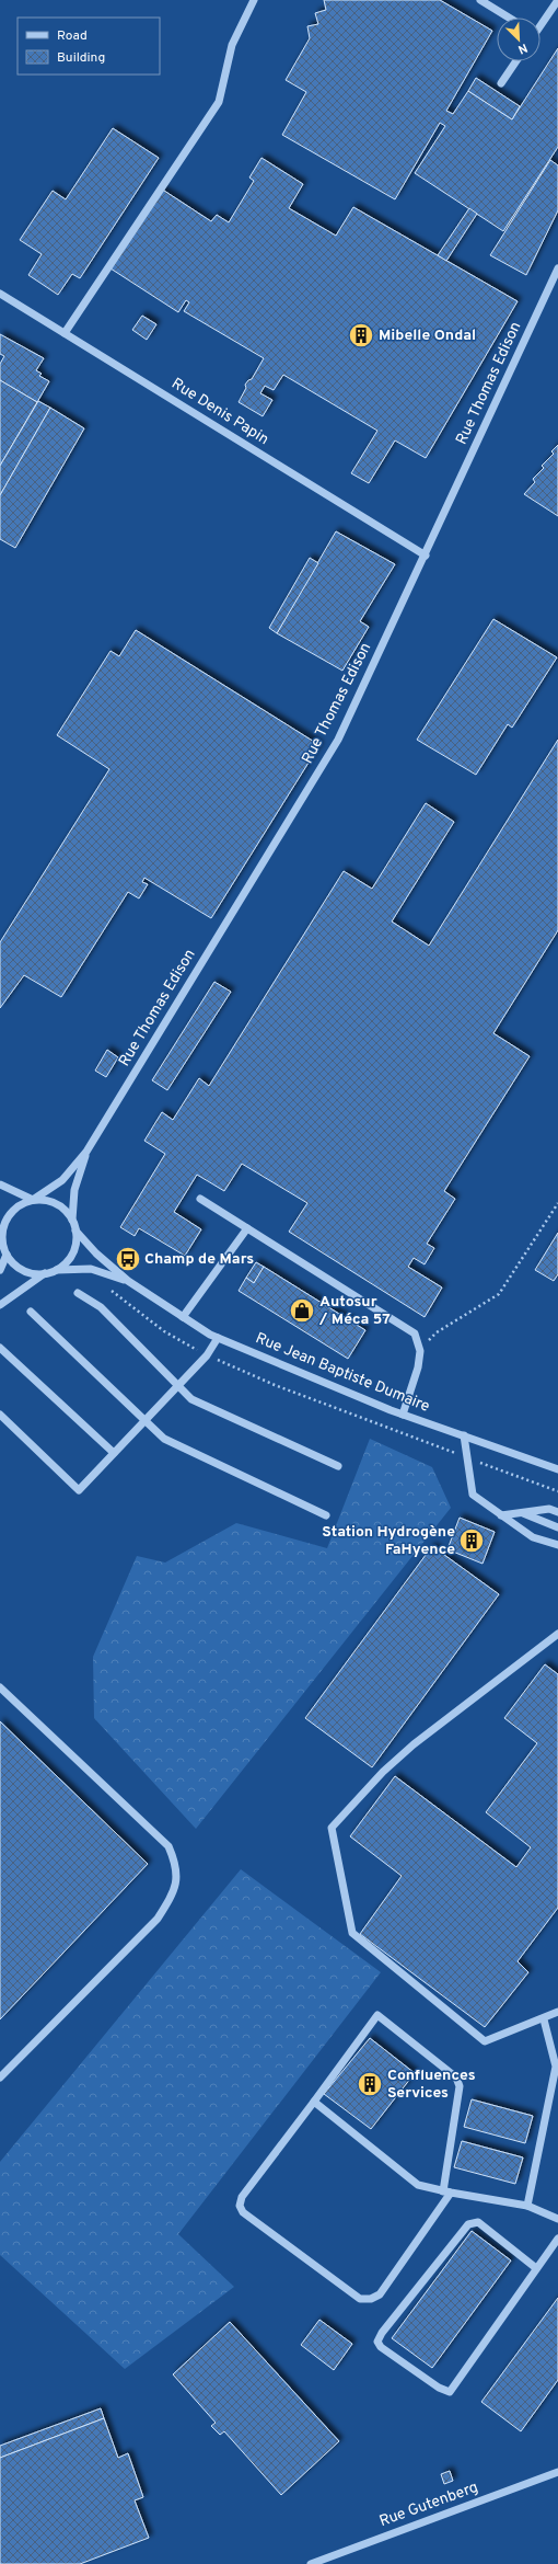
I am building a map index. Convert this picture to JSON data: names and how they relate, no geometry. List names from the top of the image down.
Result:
{
  "streets": {
    "street": [
      "Rue Thomas Edison",
      "Rue Denis Papin",
      "Rue Jean Baptiste Dumaire",
      "Rue Gutenberg"
    ]
  },
  "crossings": [
    ["Rue Thomas Edison", "Rue Denis Papin"],
    ["Rue Thomas Edison", "Rue Jean Baptiste Dumaire"]
  ],
  "places": {
    "building": ["Mibelle Ondal", "Station Hydrogène FaHyence", "Confluences Services"],
    "bus stop": ["Champ de Mars"],
    "shop": ["Autosur / Méca 57"]
  },
  "legend": ["Road", "Building"],
  "north": "bottom right"
}
